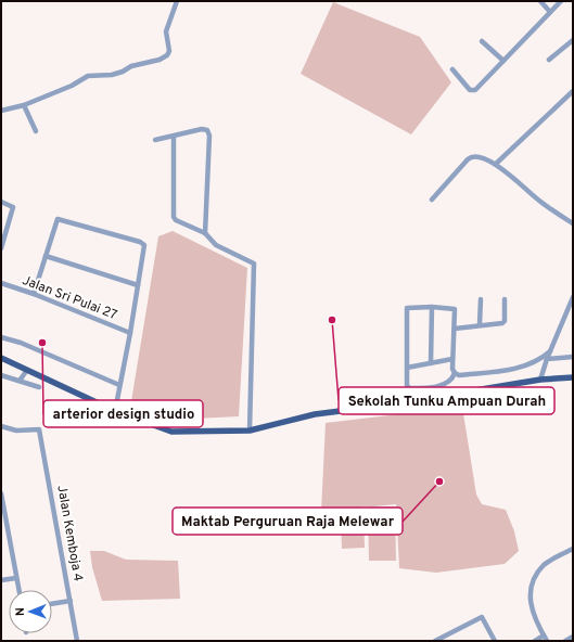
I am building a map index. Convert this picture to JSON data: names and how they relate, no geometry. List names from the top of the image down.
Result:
{
  "streets": {
    "street": ["Jalan Sri Pulai 27", "Jalan Kemboja 4"]
  },
  "places": ["Sekolah Tunku Ampuan Durah", "arterior design studio", "Maktab Perguruan Raja Melewar"],
  "north": "left"
}
